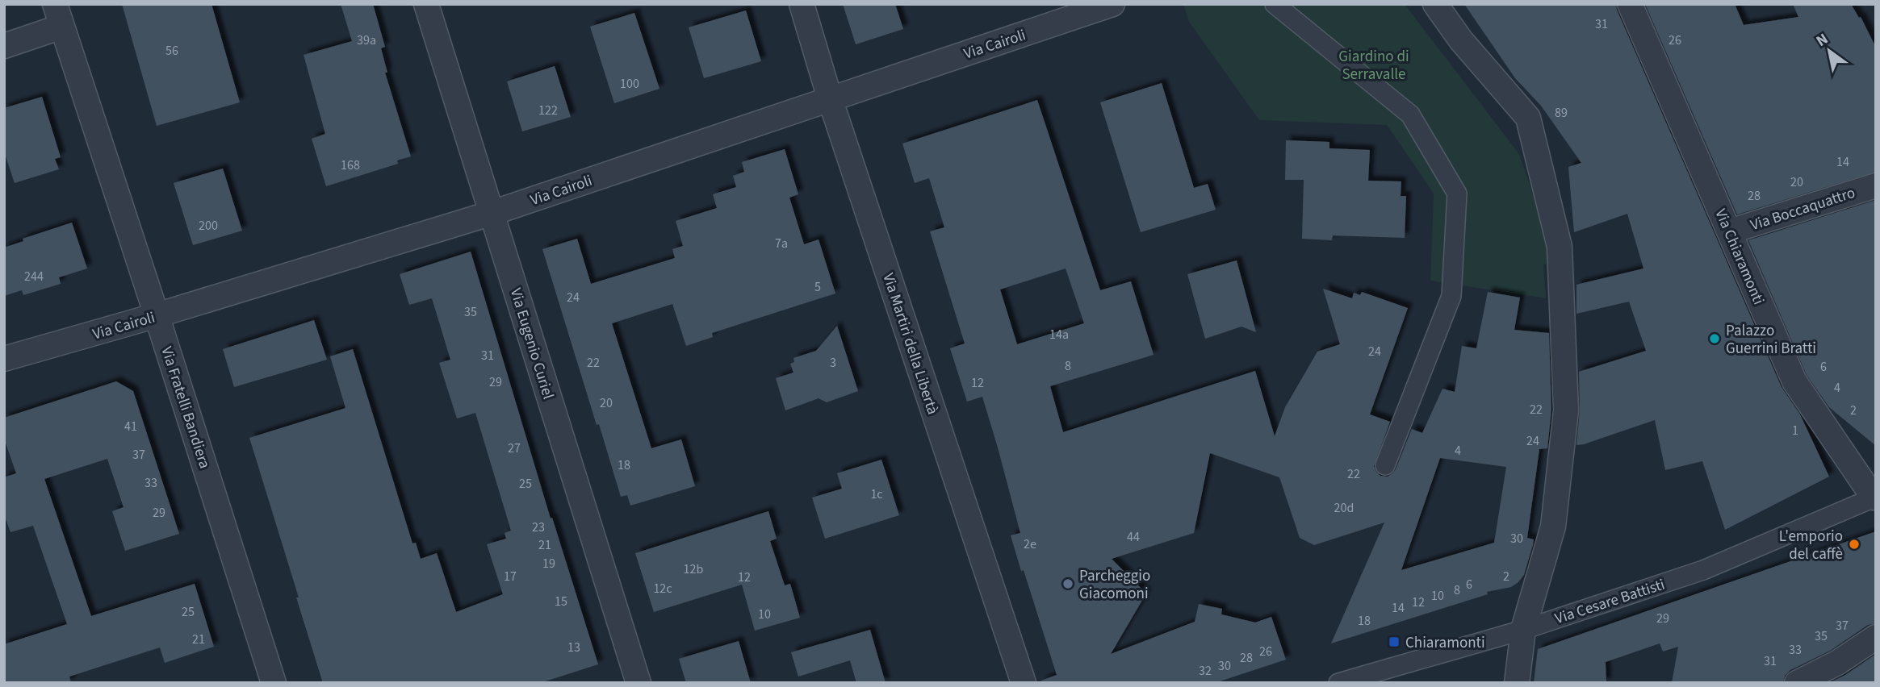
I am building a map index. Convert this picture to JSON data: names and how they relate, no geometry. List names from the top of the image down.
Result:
{
  "streets": {
    "street": [
      "Via Cairoli",
      "Via Boccaquattro",
      "Via Chiaramonti",
      "Via Eugenio Curiel",
      "Via Martiri della Libertà",
      "Via Fratelli Bandiera",
      "Via Cesare Battisti"
    ]
  },
  "crossings": [
    ["Via Cairoli", "Via Eugenio Curiel"],
    ["Via Cairoli", "Via Martiri della Libertà"],
    ["Via Cairoli", "Via Fratelli Bandiera"],
    ["Via Boccaquattro", "Via Chiaramonti"],
    ["Via Chiaramonti", "Via Cesare Battisti"]
  ],
  "parks": ["Giardino di Serravalle"],
  "places": {
    "other": ["Palazzo Guerrini Bratti", "L'emporio del caffè", "Parcheggio Giacomoni"],
    "transit": ["Chiaramonti"]
  },
  "house_numbers": [
    "31",
    "39a",
    "26",
    "56",
    "100",
    "122",
    "89",
    "14",
    "168",
    "20",
    "28",
    "200",
    "7a",
    "244",
    "5",
    "24",
    "35",
    "14a",
    "24",
    "31",
    "22",
    "3",
    "8",
    "6",
    "29",
    "12",
    "4",
    "20",
    "22",
    "2",
    "41",
    "1",
    "24",
    "27",
    "4",
    "37",
    "18",
    "22",
    "33",
    "25",
    "1c",
    "20d",
    "29",
    "23",
    "44",
    "30",
    "2e",
    "21",
    "19",
    "12b",
    "17",
    "2",
    "12",
    "6",
    "12c",
    "8",
    "10",
    "15",
    "12",
    "14",
    "25",
    "10",
    "29",
    "18",
    "37",
    "35",
    "21",
    "13",
    "33",
    "26",
    "28",
    "31",
    "30",
    "32"
  ],
  "north": "top left"
}
